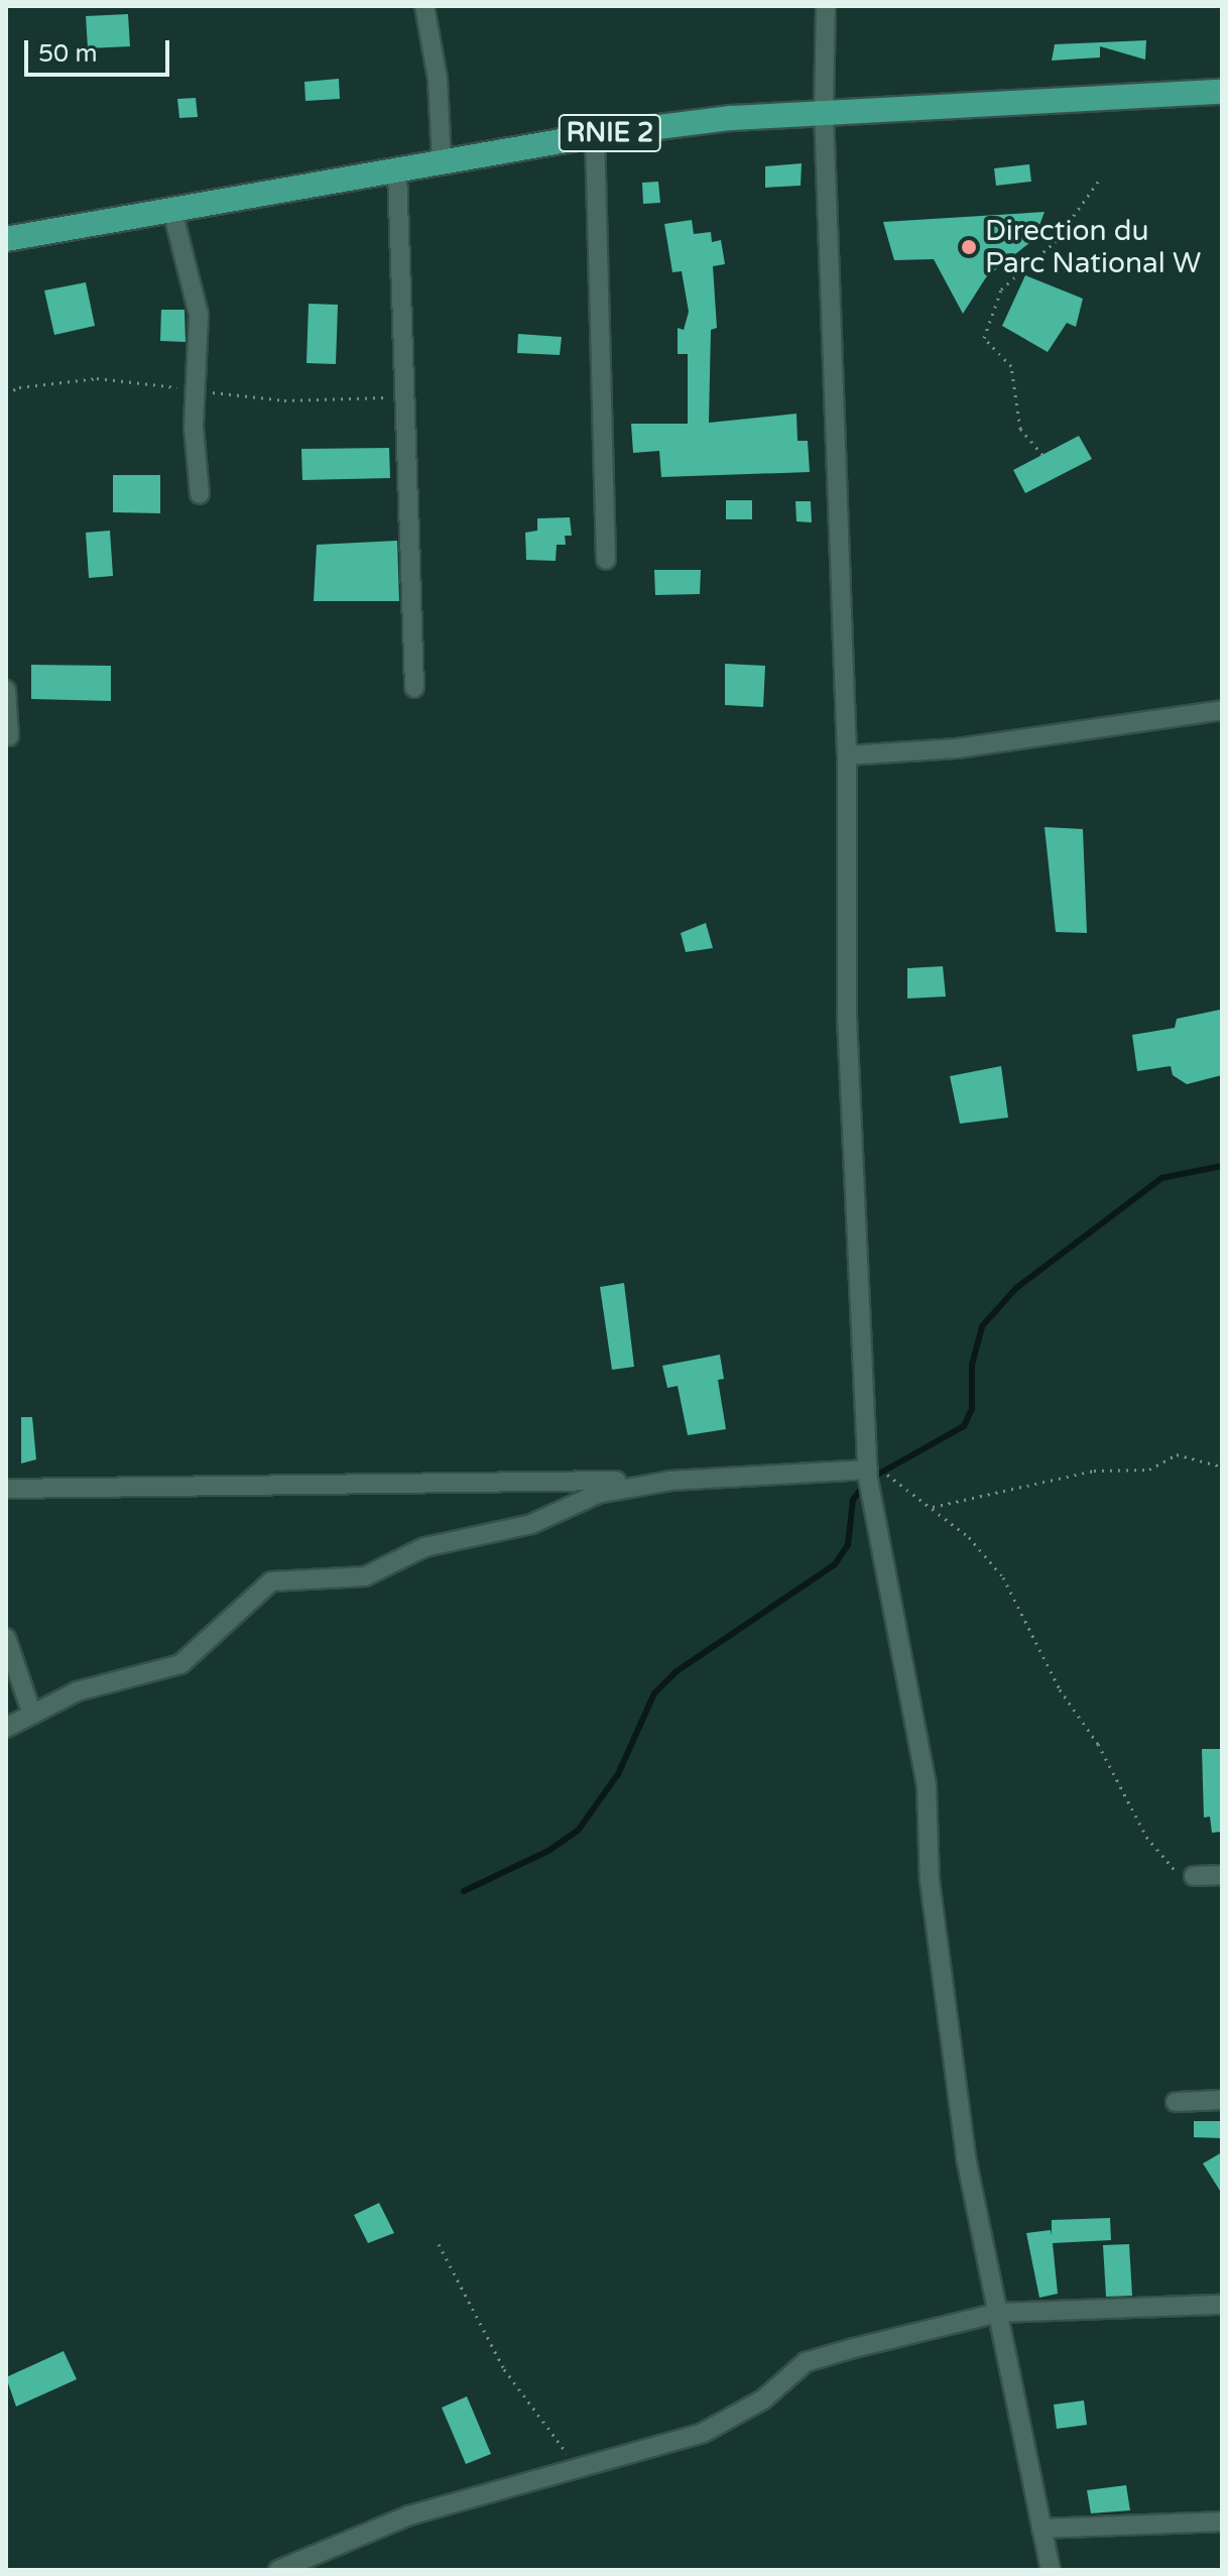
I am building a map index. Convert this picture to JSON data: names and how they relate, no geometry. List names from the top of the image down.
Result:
{
  "streets": {
    "main road": ["RNIE 2"]
  },
  "places": ["Direction du Parc National W"],
  "scale_bar": "50 m"
}
